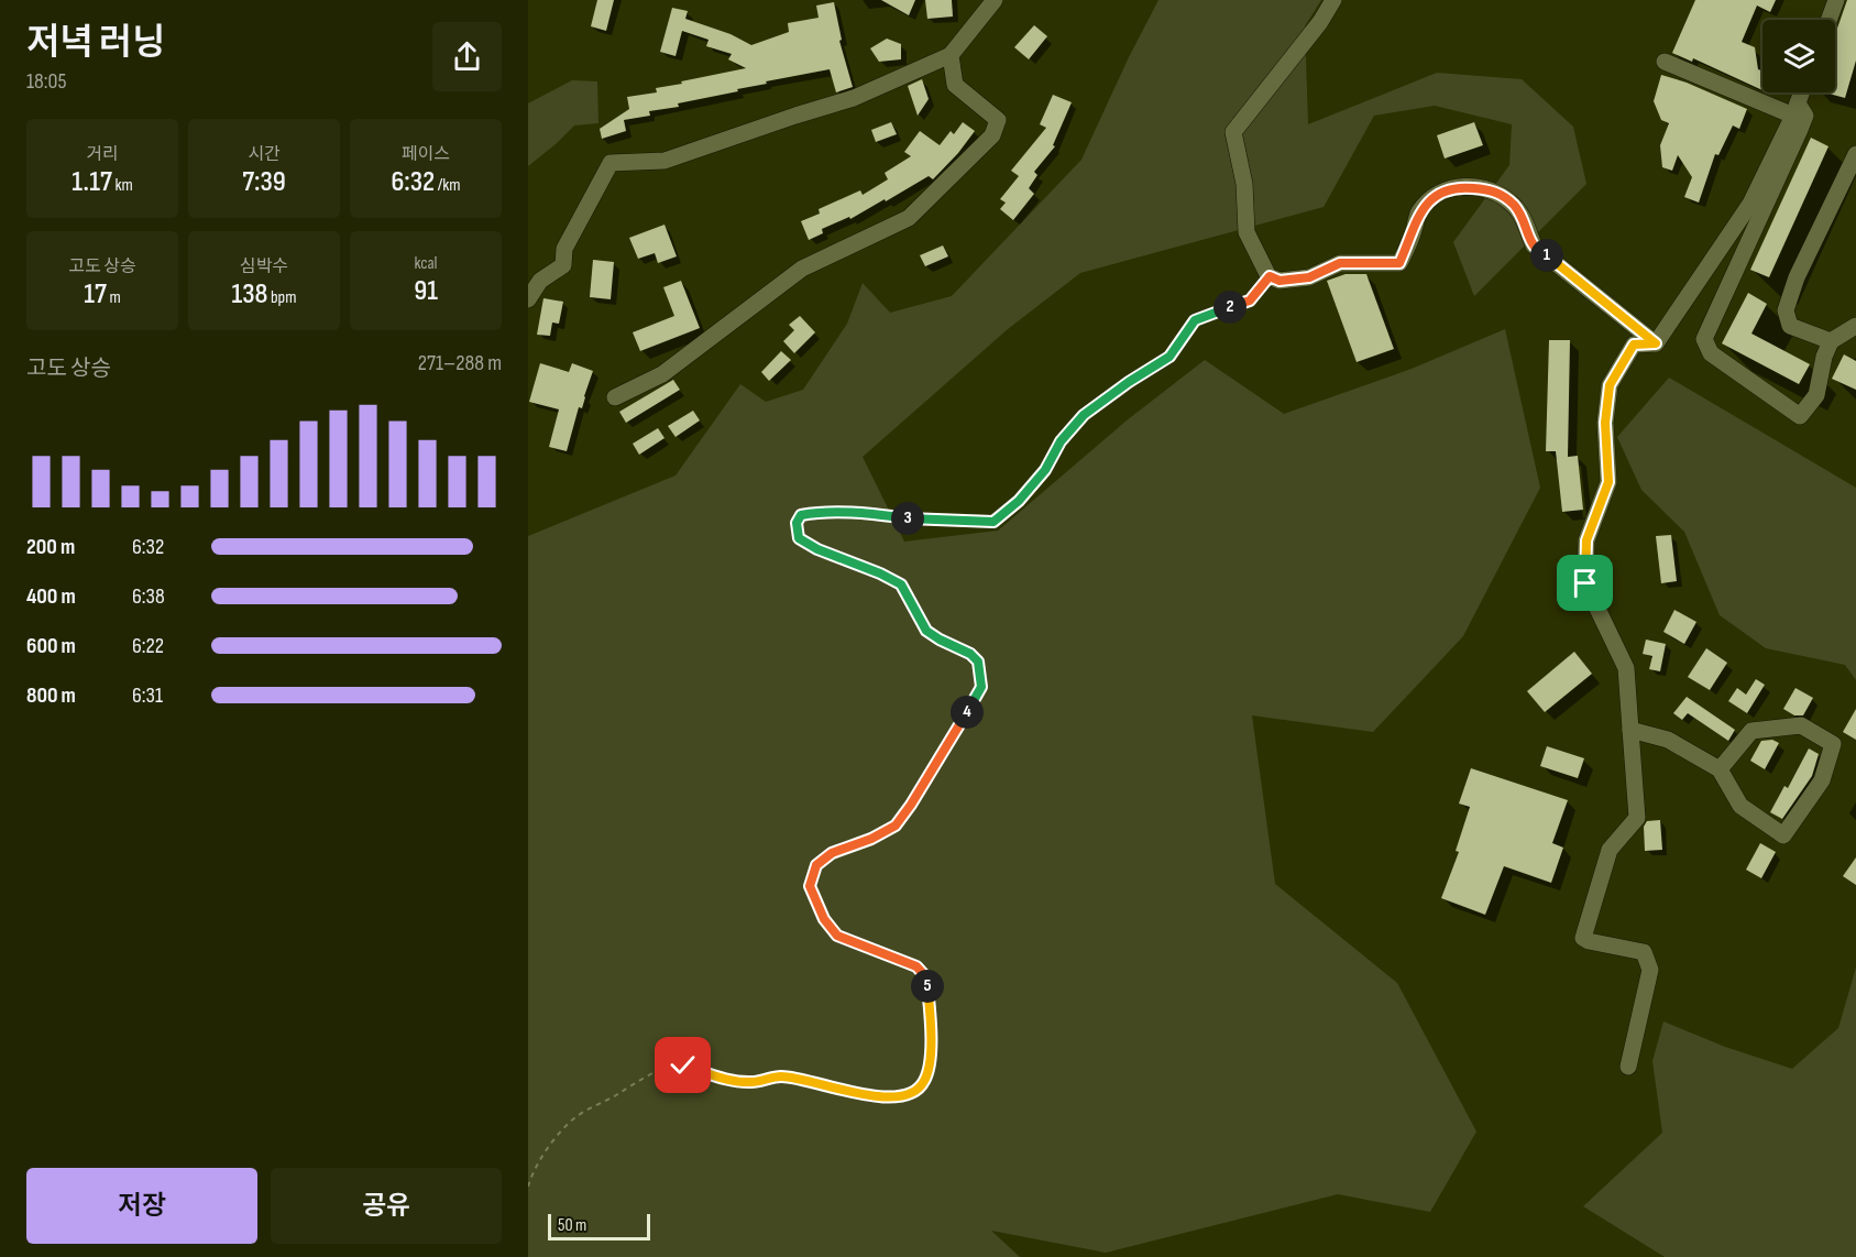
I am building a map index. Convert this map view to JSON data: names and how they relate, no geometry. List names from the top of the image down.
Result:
{
  "scale_bar": "50 m",
  "page": {
    "heading": ["저녁 러닝", "18:05"],
    "stats": [
      ["거리", "1.17 km"],
      ["시간", "7:39"],
      ["페이스", "6:32 /km"],
      ["고도 상승", "17 m"],
      ["심박수", "138 bpm"],
      ["kcal", "91"]
    ],
    "pins": [
      "1",
      "2",
      "3",
      "4",
      "5"
    ],
    "chart": ["고도 상승", "271–288 m"],
    "list": [
      {
        "name": "200 m",
        "note": "6:32"
      },
      {
        "name": "400 m",
        "note": "6:38"
      },
      {
        "name": "600 m",
        "note": "6:22"
      },
      {
        "name": "800 m",
        "note": "6:31"
      }
    ],
    "buttons": ["저장", "공유"],
    "scale": "50 m"
  }
}
